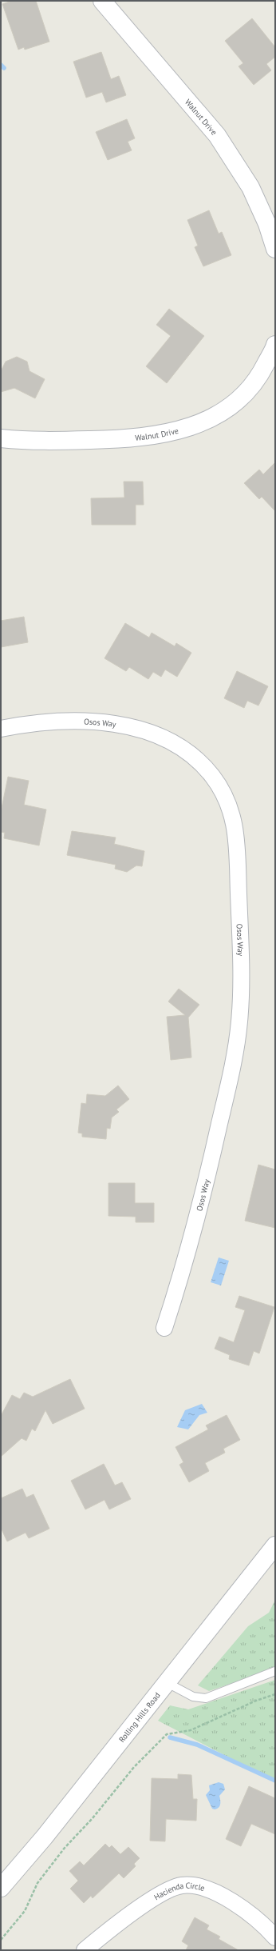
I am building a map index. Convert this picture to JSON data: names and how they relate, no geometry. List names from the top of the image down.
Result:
{
  "streets": {
    "street": [
      "Walnut Drive",
      "Osos Way",
      "Rolling Hills Road",
      "Hacienda Circle"
    ]
  }
}
